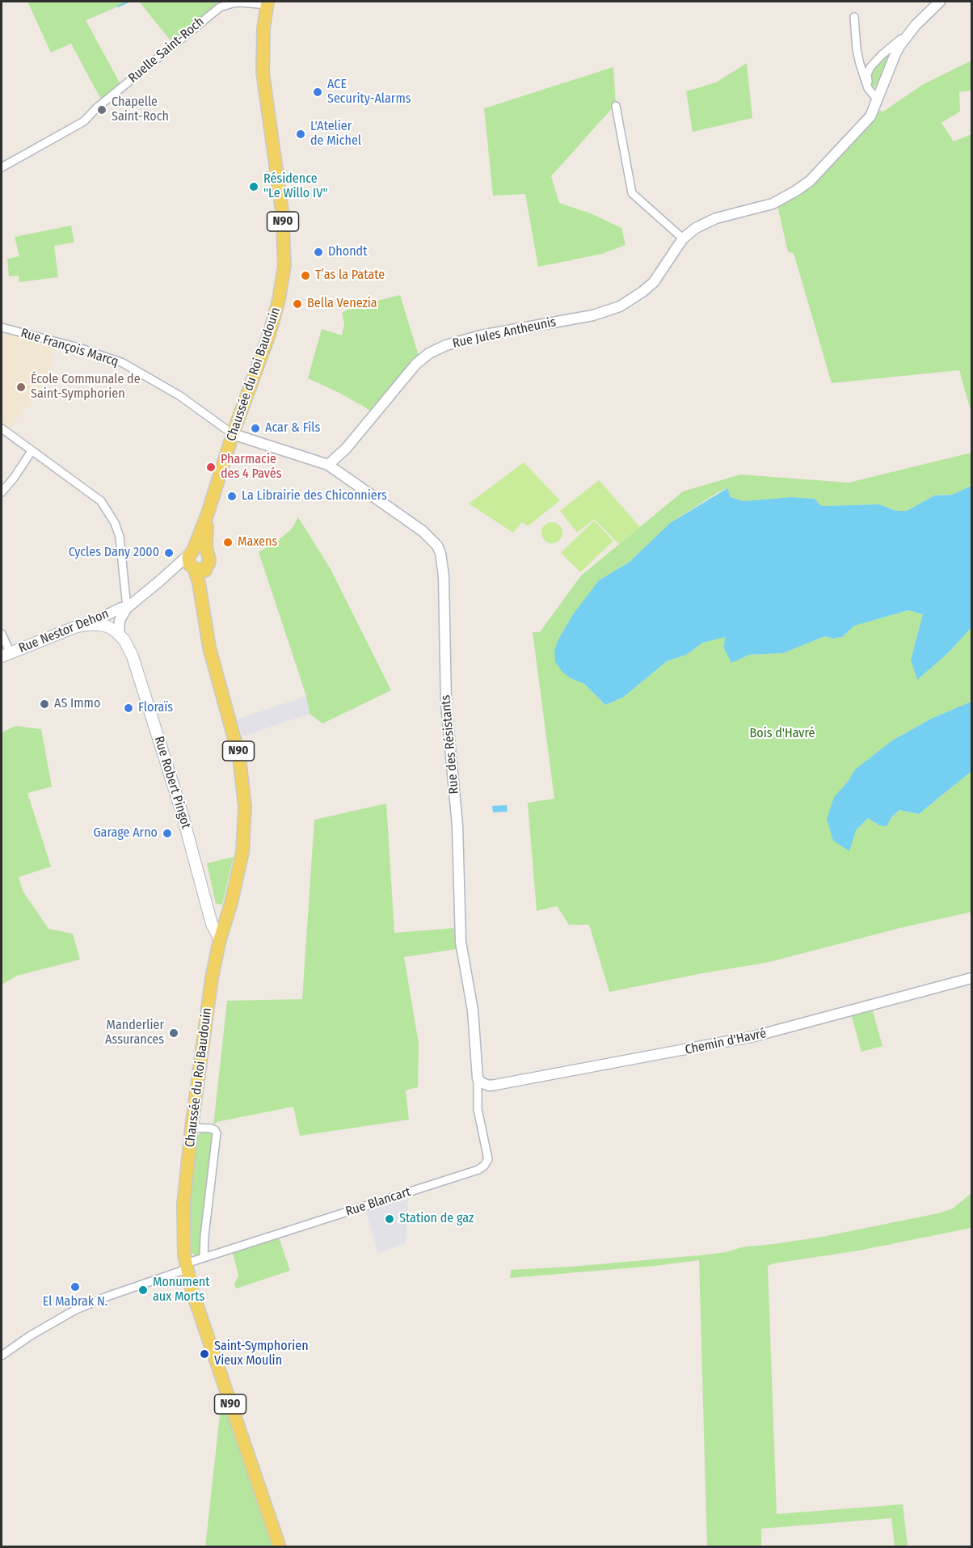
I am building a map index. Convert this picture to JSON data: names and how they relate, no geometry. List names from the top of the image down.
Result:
{
  "streets": {
    "main road": [
      "N90",
      "Chaussée du Roi Baudouin",
      "Rue Nestor Dehon",
      "Rue Robert Pingot"
    ],
    "street": [
      "Ruelle Saint-Roch",
      "Rue Jules Antheunis",
      "Rue François Marcq",
      "Rue des Résistants",
      "Chemin d'Havré",
      "Rue Blancart"
    ]
  },
  "crossings": [
    ["Ruelle Saint-Roch", "Chaussée du Roi Baudouin"],
    ["Rue Jules Antheunis", "Rue des Résistants"],
    ["Rue François Marcq", "Chaussée du Roi Baudouin"],
    ["Chaussée du Roi Baudouin", "Rue Nestor Dehon"],
    ["Chaussée du Roi Baudouin", "Rue Robert Pingot"],
    ["Chaussée du Roi Baudouin", "Rue Blancart"],
    ["Rue Nestor Dehon", "Rue Robert Pingot"],
    ["Rue des Résistants", "Chemin d'Havré"],
    ["Rue des Résistants", "Rue Blancart"],
    ["Chemin d'Havré", "Rue Blancart"]
  ],
  "parks": ["Bois d'Havré"],
  "places": [
    "ACE Security-Alarms",
    "Chapelle Saint-Roch",
    "L'Atelier de Michel",
    "Résidence \"Le Willo IV\"",
    "Dhondt",
    "T’as la Patate",
    "Bella Venezia",
    "École Communale de Saint-Symphorien",
    "Acar & Fils",
    "Pharmacie des 4 Pavés",
    "La Librairie des Chiconniers",
    "Maxens",
    "Cycles Dany 2000",
    "AS Immo",
    "Floraïs",
    "Garage Arno",
    "Manderlier Assurances",
    "Station de gaz",
    "El Mabrak N.",
    "Monument aux Morts",
    "Saint-Symphorien Vieux Moulin"
  ]
}
